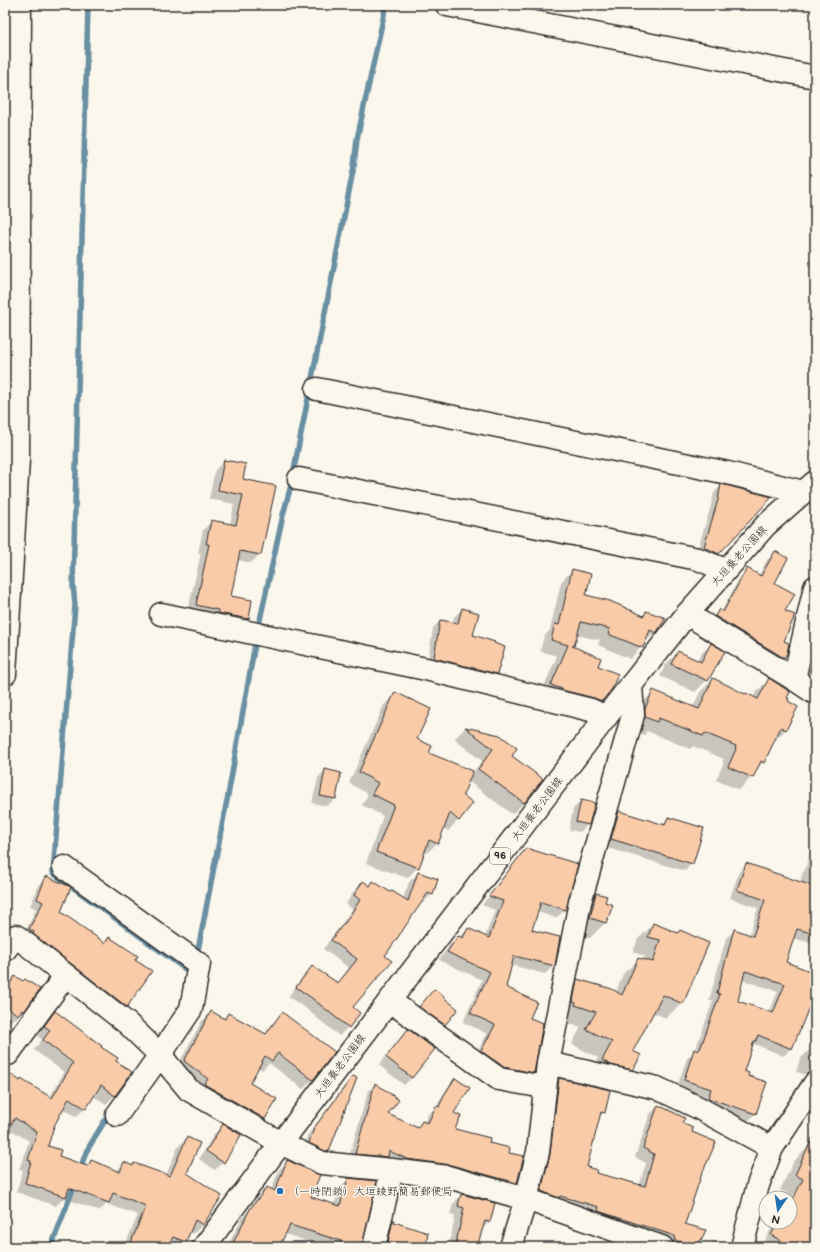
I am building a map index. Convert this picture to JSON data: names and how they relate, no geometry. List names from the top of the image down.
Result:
{
  "streets": {
    "street": ["大垣養老公園線", "96"]
  },
  "places": ["（一時閉鎖）大垣綾野簡易郵便局"],
  "north": "bottom"
}
